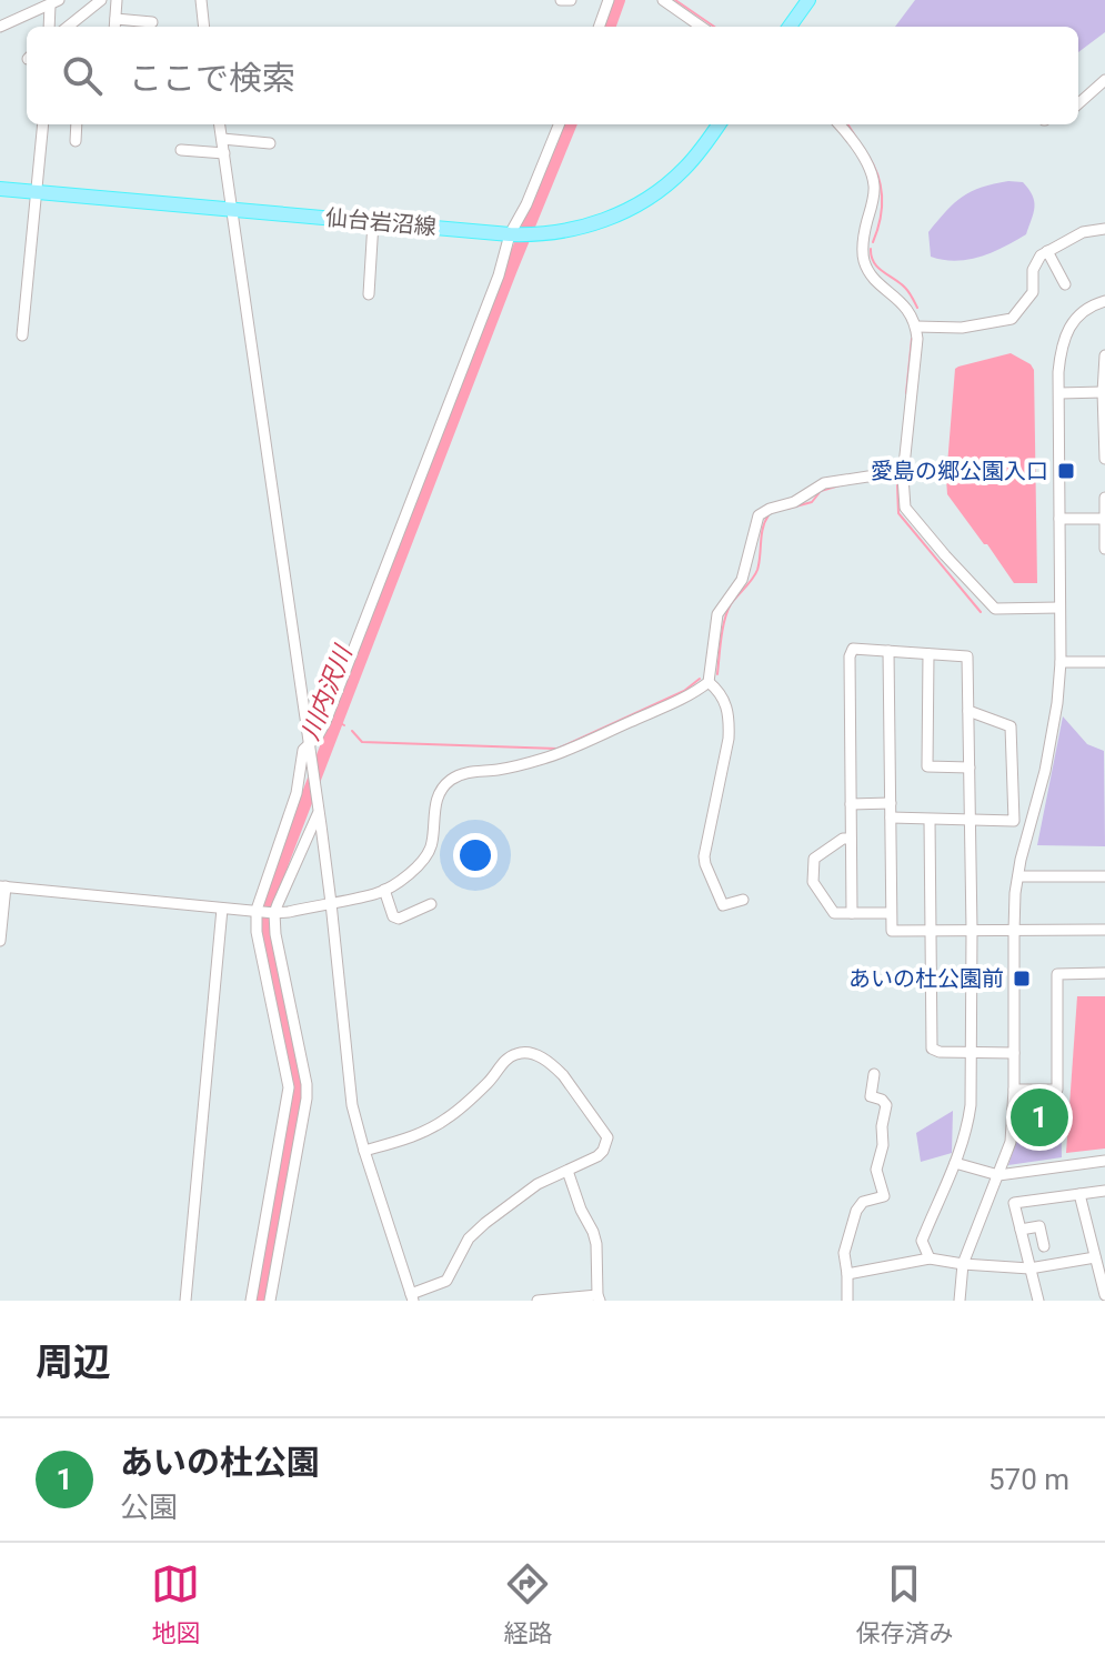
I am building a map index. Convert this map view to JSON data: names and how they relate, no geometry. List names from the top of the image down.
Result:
{
  "streets": {
    "main road": ["仙台岩沼線"]
  },
  "water": ["川内沢川"],
  "places": {
    "transit": ["愛島の郷公園入口", "あいの杜公園前"]
  },
  "page": {
    "search": "ここで検索",
    "pins": "1",
    "heading": "周辺",
    "list": [
      {
        "mark": "1",
        "name": "あいの杜公園",
        "note": "公園",
        "value": "570 m"
      }
    ],
    "nav": ["地図", "経路", "保存済み"]
  }
}
